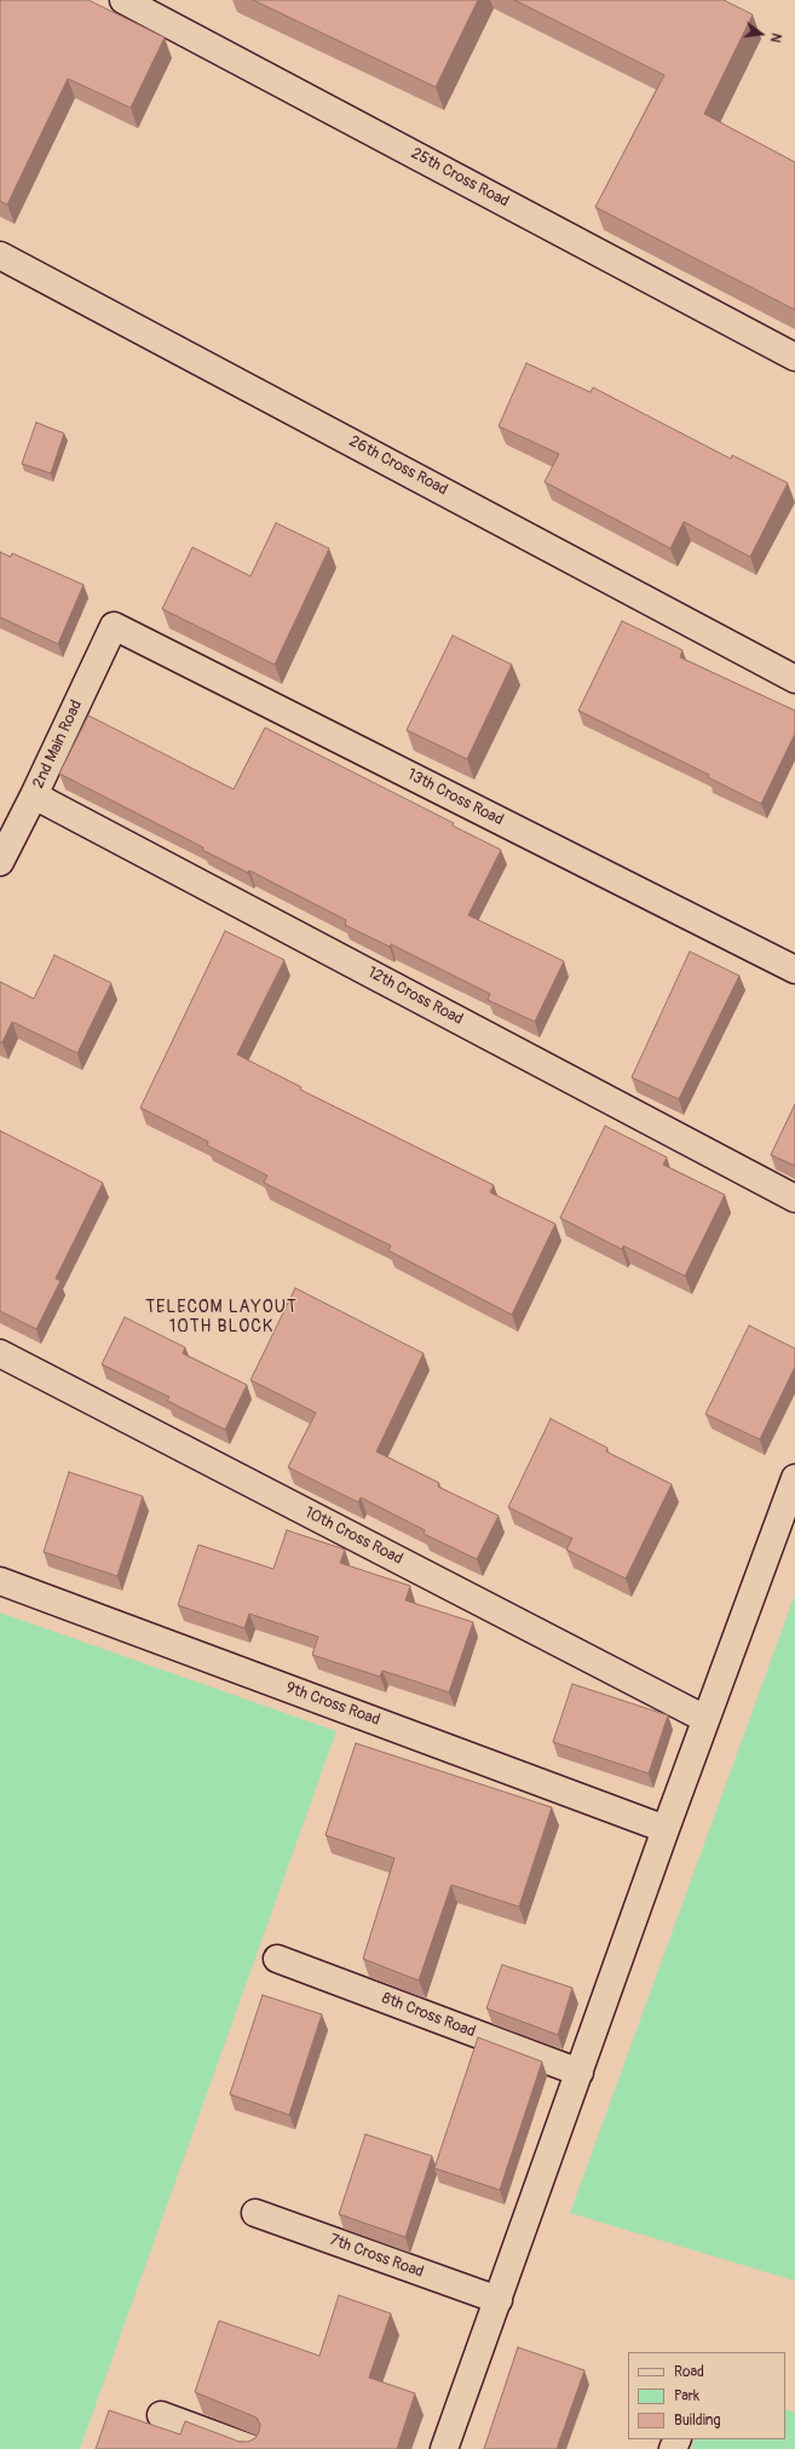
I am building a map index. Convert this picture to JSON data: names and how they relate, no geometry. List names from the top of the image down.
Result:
{
  "streets": {
    "street": [
      "25th Cross Road",
      "26th Cross Road",
      "2nd Main Road",
      "13th Cross Road",
      "12th Cross Road",
      "10th Cross Road",
      "9th Cross Road",
      "8th Cross Road",
      "7th Cross Road"
    ]
  },
  "crossings": [
    ["2nd Main Road", "13th Cross Road"],
    ["2nd Main Road", "12th Cross Road"]
  ],
  "districts": ["TELECOM LAYOUT 10TH BLOCK"],
  "legend": ["Road", "Park", "Building"],
  "north": "right"
}
